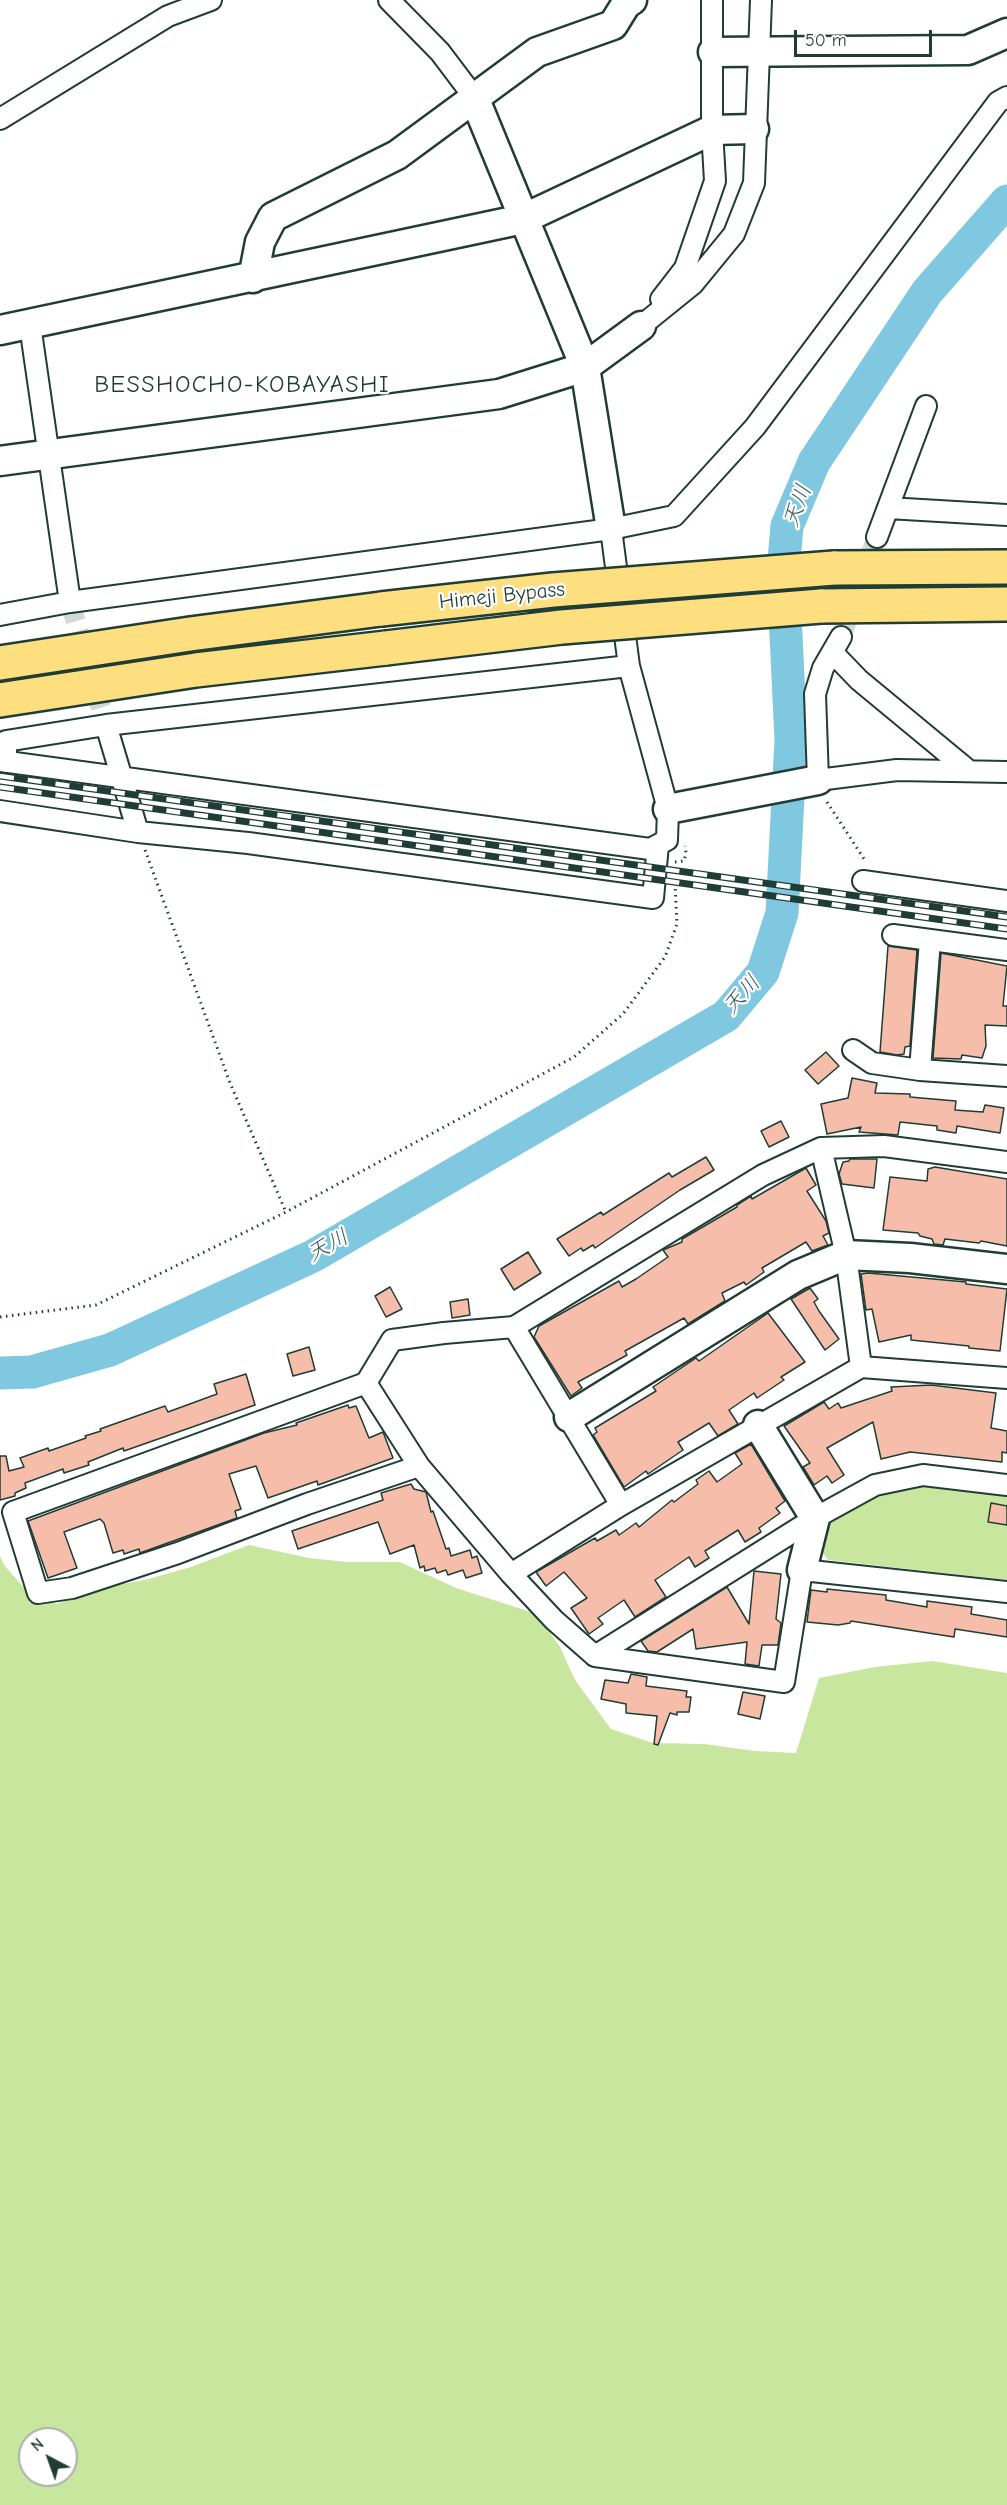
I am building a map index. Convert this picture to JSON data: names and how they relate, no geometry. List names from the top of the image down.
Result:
{
  "streets": {
    "highway": ["Himeji Bypass"]
  },
  "districts": ["BESSHOCHO-KOBAYASHI"],
  "water": ["天川"],
  "scale_bar": "50 m",
  "north": "top left"
}
